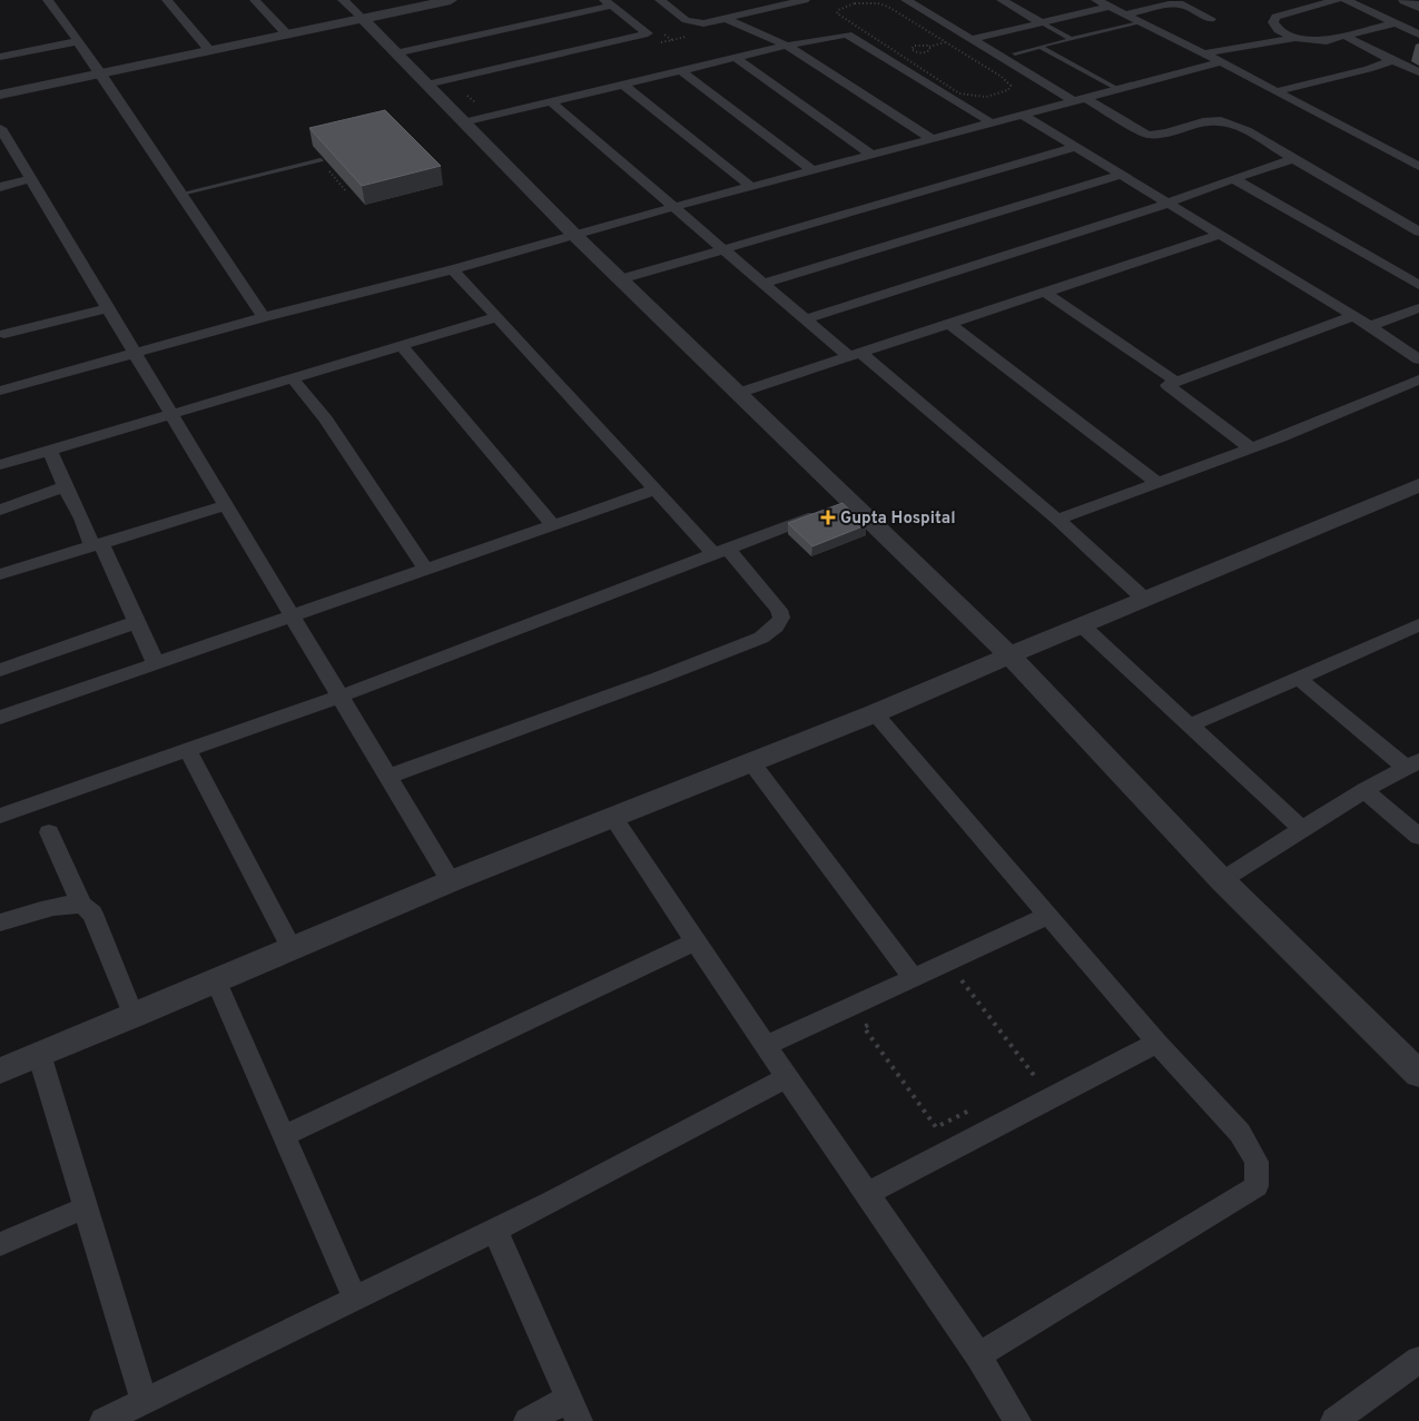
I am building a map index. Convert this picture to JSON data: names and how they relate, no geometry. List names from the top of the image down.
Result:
{
  "places": {
    "health": ["Gupta Hospital"]
  }
}
